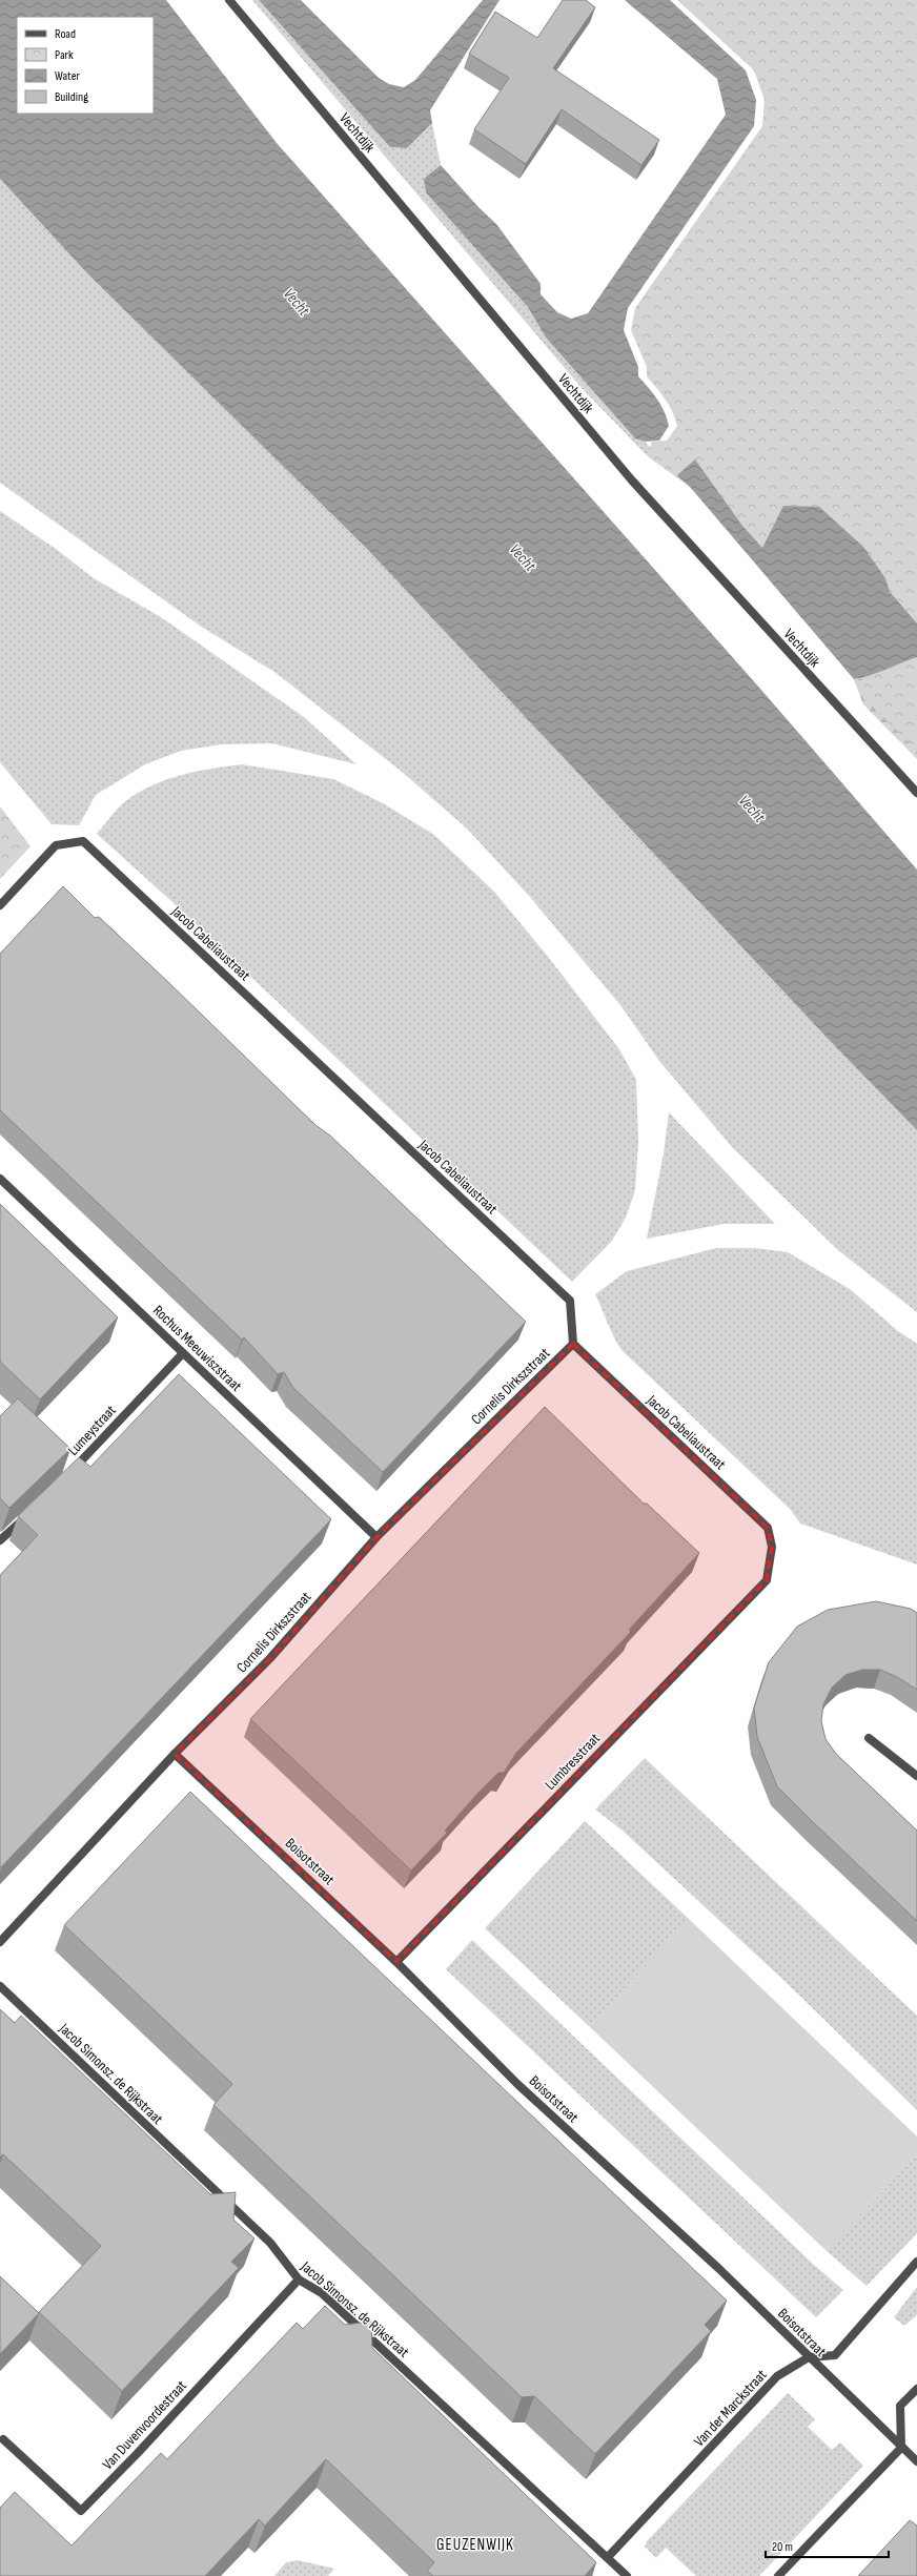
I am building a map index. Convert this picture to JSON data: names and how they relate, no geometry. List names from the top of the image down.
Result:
{
  "streets": {
    "street": [
      "Vechtdijk",
      "Jacob Cabeliaustraat",
      "Rochus Meeuwiszstraat",
      "Cornelis Dirkszstraat",
      "Lumeystraat",
      "Lumbresstraat",
      "Boisotstraat",
      "Jacob Simonsz. de Rijkstraat",
      "Van der Marckstraat",
      "Van Duvenvoordestraat"
    ]
  },
  "crossings": [
    ["Jacob Cabeliaustraat", "Cornelis Dirkszstraat"],
    ["Jacob Cabeliaustraat", "Lumbresstraat"],
    ["Rochus Meeuwiszstraat", "Cornelis Dirkszstraat"],
    ["Rochus Meeuwiszstraat", "Lumeystraat"],
    ["Cornelis Dirkszstraat", "Boisotstraat"],
    ["Lumbresstraat", "Boisotstraat"],
    ["Boisotstraat", "Van der Marckstraat"],
    ["Jacob Simonsz. de Rijkstraat", "Van der Marckstraat"],
    ["Jacob Simonsz. de Rijkstraat", "Van Duvenvoordestraat"]
  ],
  "districts": ["GEUZENWIJK"],
  "water": ["Vecht"],
  "legend": [
    "Road",
    "Park",
    "Water",
    "Building"
  ],
  "scale_bar": "20 m"
}
